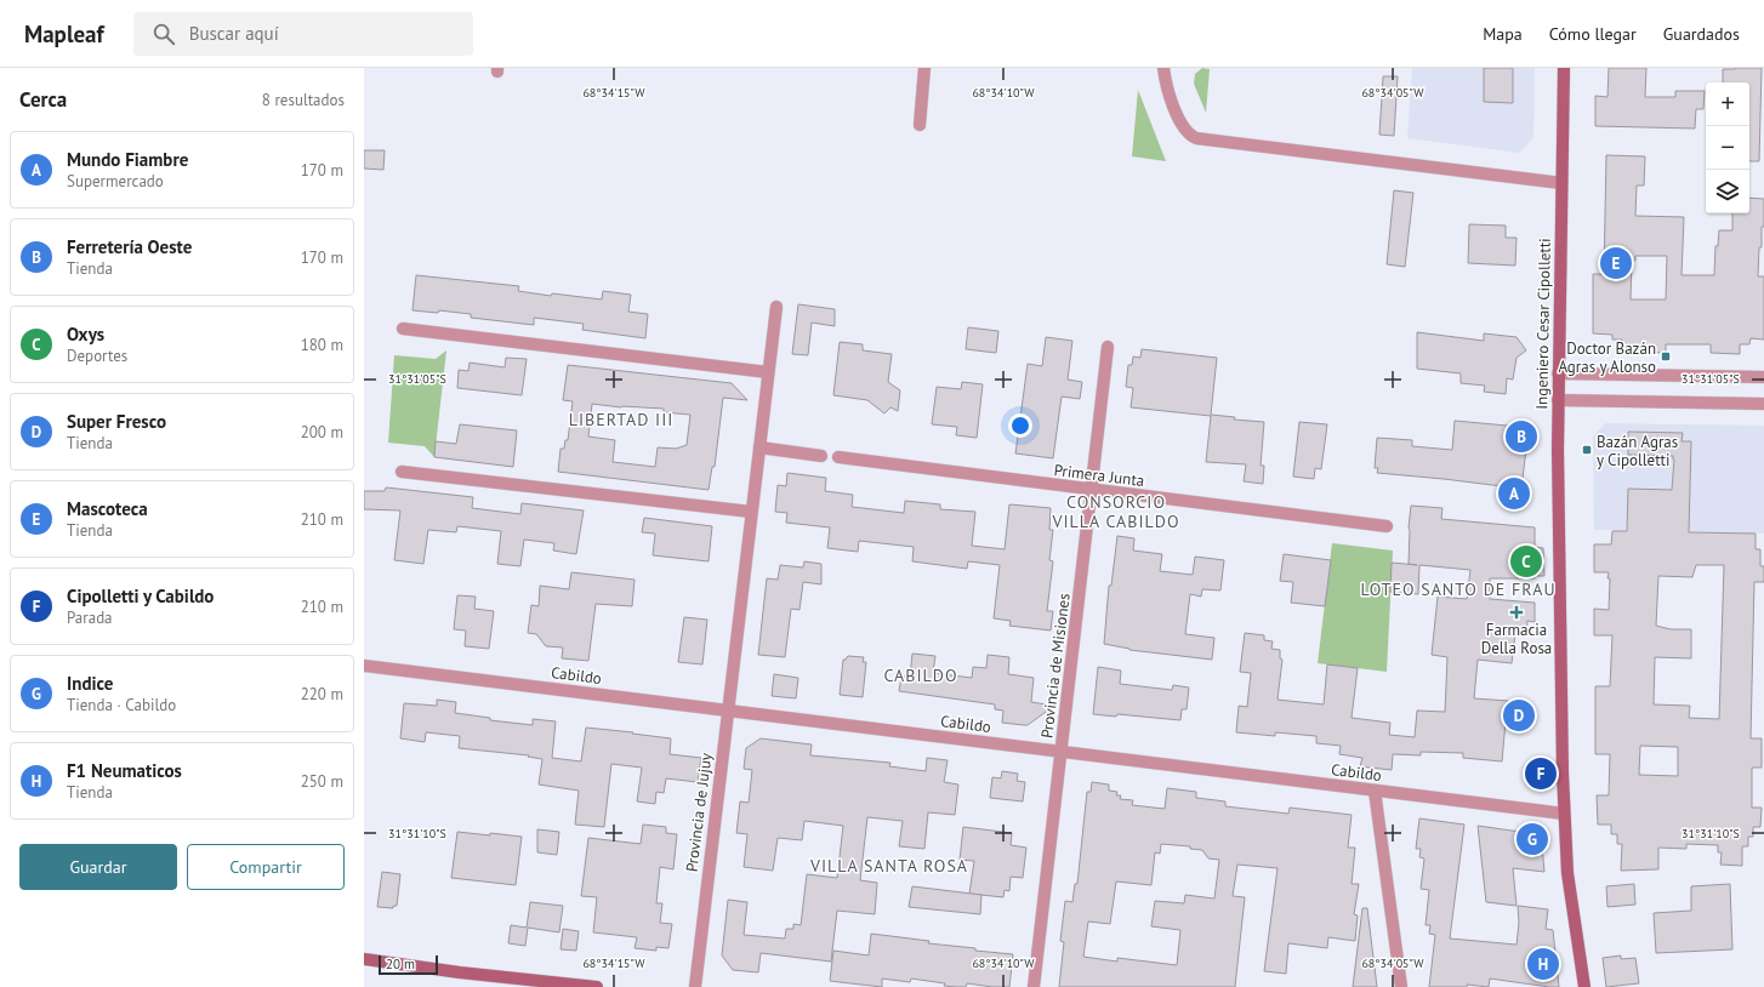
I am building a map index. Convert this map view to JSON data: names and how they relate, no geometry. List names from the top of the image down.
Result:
{
  "streets": {
    "main road": ["Ingeniero Cesar Cipolletti"],
    "street": [
      "Primera Junta",
      "Provincia de Misiones",
      "Cabildo",
      "Provincia de Jujuy"
    ]
  },
  "crossings": [
    ["Ingeniero Cesar Cipolletti", "Cabildo"],
    ["Primera Junta", "Provincia de Misiones"],
    ["Provincia de Misiones", "Cabildo"],
    ["Cabildo", "Provincia de Jujuy"]
  ],
  "districts": [
    "LIBERTAD III",
    "CONSORCIO VILLA CABILDO",
    "LOTEO SANTO DE FRAU",
    "CABILDO",
    "VILLA SANTA ROSA"
  ],
  "places": {
    "transit": ["Doctor Bazán Agras y Alonso", "Bazán Agras y Cipolletti"],
    "health": ["Farmacia Della Rosa"]
  },
  "scale_bar": "20 m",
  "page": {
    "header": "Mapleaf",
    "search": "Buscar aquí",
    "nav": ["Mapa", "Cómo llegar", "Guardados"],
    "heading": ["Cerca", "8 resultados"],
    "map_buttons": ["+", "−"],
    "list": [
      {
        "mark": "A",
        "name": "Mundo Fiambre",
        "note": "Supermercado",
        "value": "170 m"
      },
      {
        "mark": "B",
        "name": "Ferretería Oeste",
        "note": "Tienda",
        "value": "170 m"
      },
      {
        "mark": "C",
        "name": "Oxys",
        "note": "Deportes",
        "value": "180 m"
      },
      {
        "mark": "D",
        "name": "Super Fresco",
        "note": "Tienda",
        "value": "200 m"
      },
      {
        "mark": "E",
        "name": "Mascoteca",
        "note": "Tienda",
        "value": "210 m"
      },
      {
        "mark": "F",
        "name": "Cipolletti y Cabildo",
        "note": "Parada",
        "value": "210 m"
      },
      {
        "mark": "G",
        "name": "Indice",
        "note": "Tienda · Cabildo",
        "value": "220 m"
      },
      {
        "mark": "H",
        "name": "F1 Neumaticos",
        "note": "Tienda",
        "value": "250 m"
      }
    ],
    "pins": [
      "E",
      "B",
      "A",
      "C",
      "D",
      "F",
      "G",
      "H"
    ],
    "buttons": ["Guardar", "Compartir"],
    "scale": "20 m"
  },
  "coordinates": [
    "68°34'15\"W",
    "68°34'10\"W",
    "68°34'05\"W",
    "31°31'05\"S",
    "31°31'10\"S"
  ]
}
